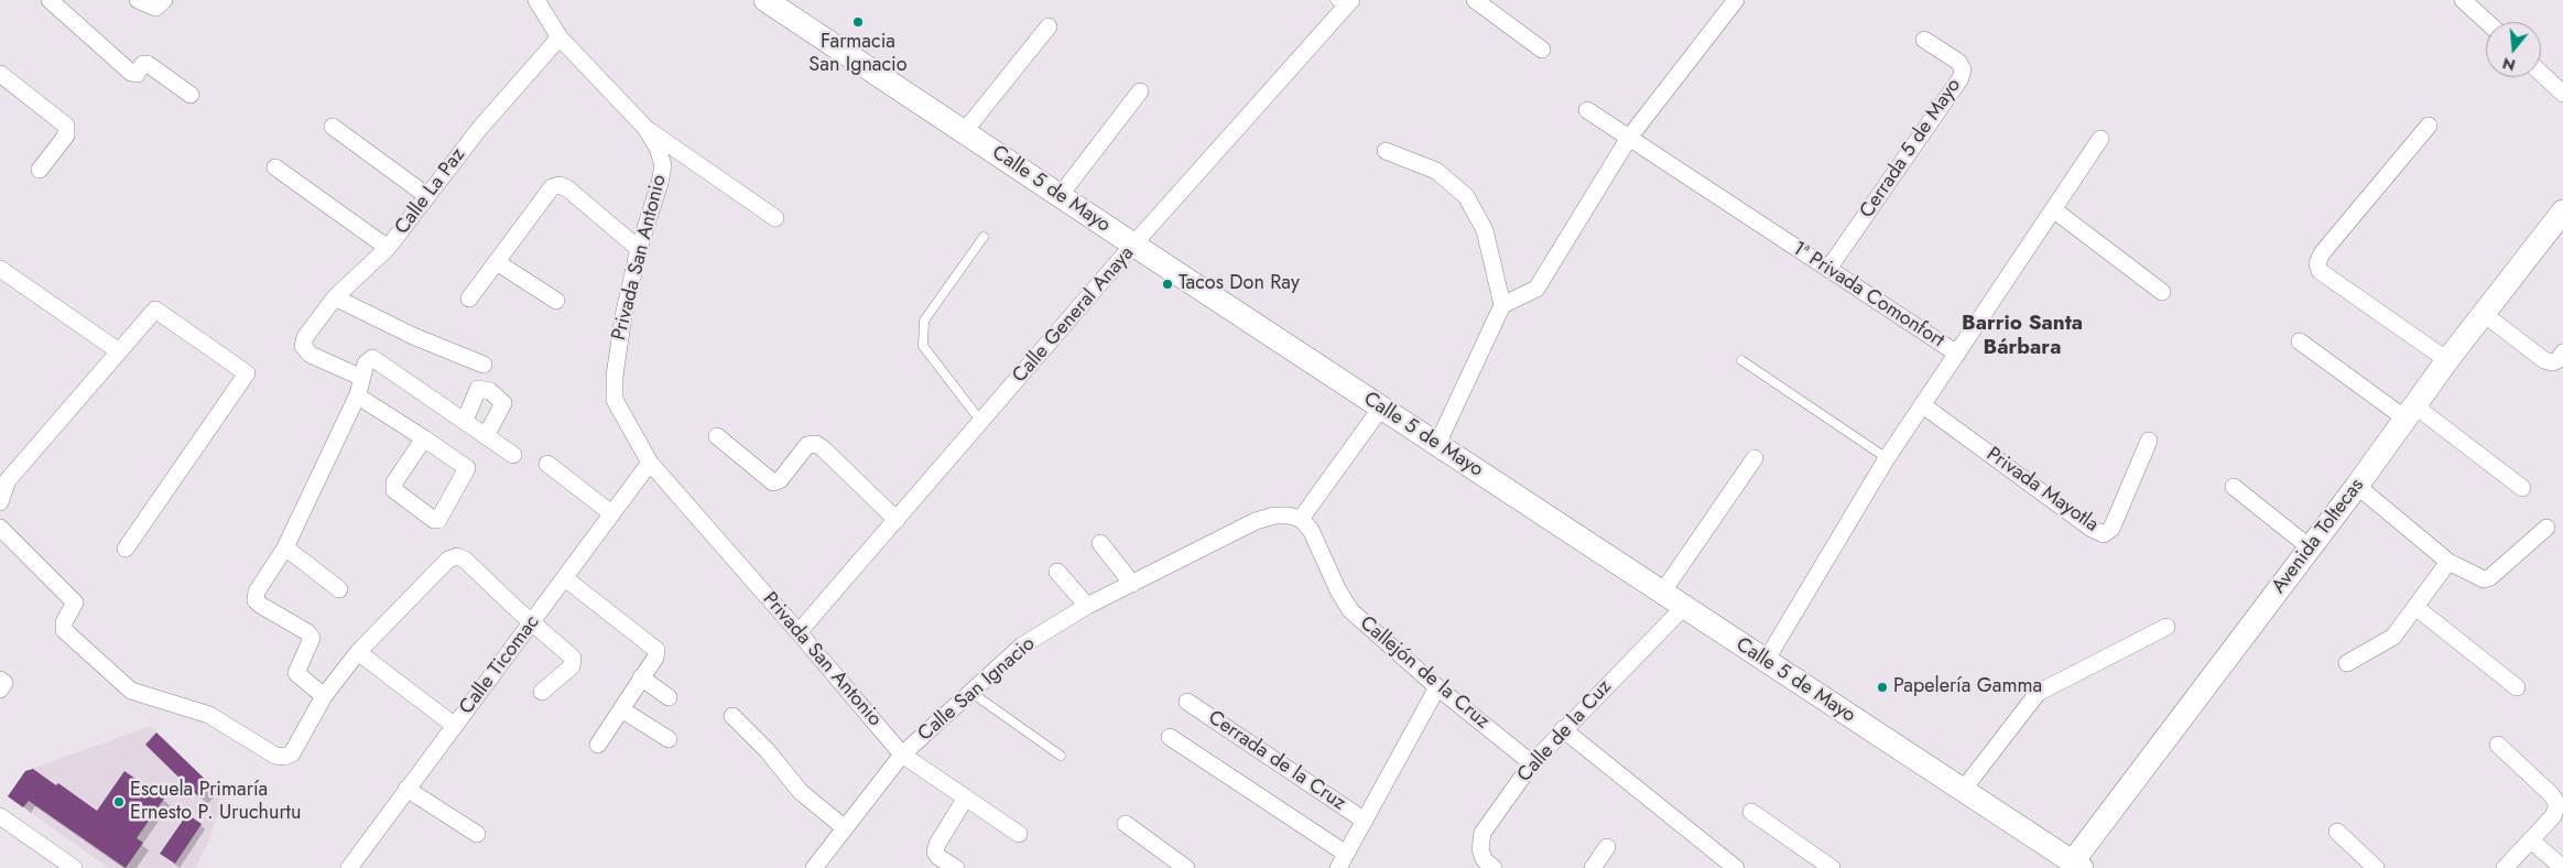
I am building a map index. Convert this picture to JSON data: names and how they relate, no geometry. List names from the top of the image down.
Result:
{
  "streets": {
    "street": [
      "Cerrada 5 de Mayo",
      "Calle 5 de Mayo",
      "Calle La Paz",
      "Privada San Antonio",
      "1ª Privada Comonfort",
      "Calle General Anaya",
      "Privada Mayotla",
      "Avenida Toltecas",
      "Calle Ticomac",
      "Callejón de la Cruz",
      "Calle San Ignacio",
      "Calle de la Cuz",
      "Cerrada de la Cruz"
    ]
  },
  "crossings": [
    ["Cerrada 5 de Mayo", "1ª Privada Comonfort"],
    ["Calle 5 de Mayo", "1ª Privada Comonfort"],
    ["Calle 5 de Mayo", "Calle General Anaya"],
    ["Calle 5 de Mayo", "Avenida Toltecas"],
    ["Calle 5 de Mayo", "Calle de la Cuz"],
    ["Calle La Paz", "Privada San Antonio"],
    ["Privada San Antonio", "Calle General Anaya"],
    ["Privada San Antonio", "Calle Ticomac"],
    ["Privada San Antonio", "Calle San Ignacio"],
    ["1ª Privada Comonfort", "Privada Mayotla"],
    ["Callejón de la Cruz", "Calle San Ignacio"],
    ["Callejón de la Cruz", "Calle de la Cuz"],
    ["Callejón de la Cruz", "Cerrada de la Cruz"]
  ],
  "districts": ["Barrio Santa Bárbara"],
  "places": [
    "Farmacia San Ignacio",
    "Tacos Don Ray",
    "Papelería Gamma",
    "Escuela Primaría Ernesto P. Uruchurtu"
  ],
  "north": "bottom"
}
